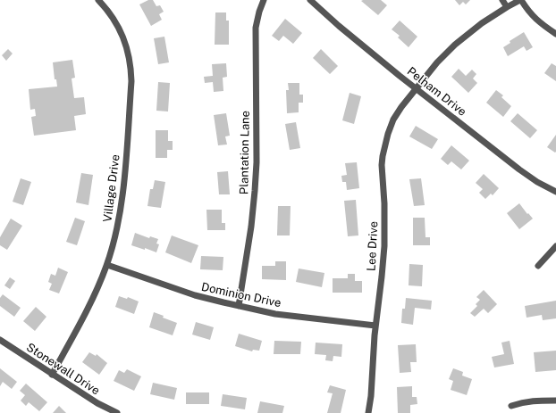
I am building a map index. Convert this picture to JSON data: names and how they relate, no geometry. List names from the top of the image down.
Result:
{
  "streets": {
    "street": [
      "Pelham Drive",
      "Plantation Lane",
      "Village Drive",
      "Lee Drive",
      "Dominion Drive",
      "Stonewall Drive"
    ]
  },
  "crossings": [
    ["Pelham Drive", "Lee Drive"],
    ["Plantation Lane", "Dominion Drive"],
    ["Village Drive", "Dominion Drive"],
    ["Village Drive", "Stonewall Drive"],
    ["Lee Drive", "Dominion Drive"]
  ]
}
